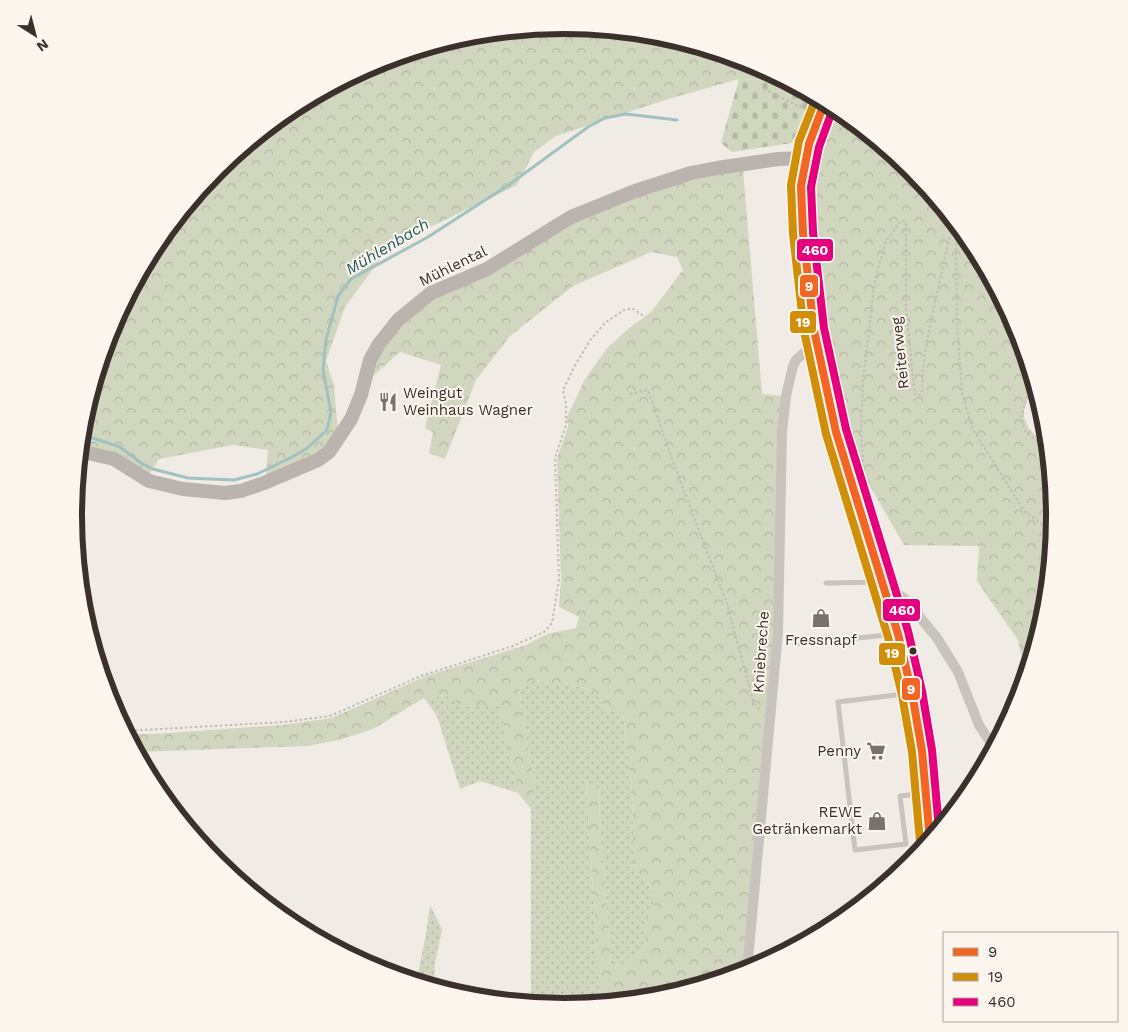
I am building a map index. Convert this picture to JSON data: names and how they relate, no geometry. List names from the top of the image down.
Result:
{
  "streets": {
    "street": ["Mühlental", "Kniebreche"],
    "path": ["Reiterweg"]
  },
  "water": ["Mühlenbach"],
  "places": {
    "restaurant": ["Weingut Weinhaus Wagner"],
    "shop": ["Fressnapf", "REWE Getränkemarkt"],
    "supermarket": ["Penny"]
  },
  "lines": ["transit line 19", "transit line 9", "transit line 460"],
  "legend": ["9", "19", "460"],
  "north": "bottom right"
}
